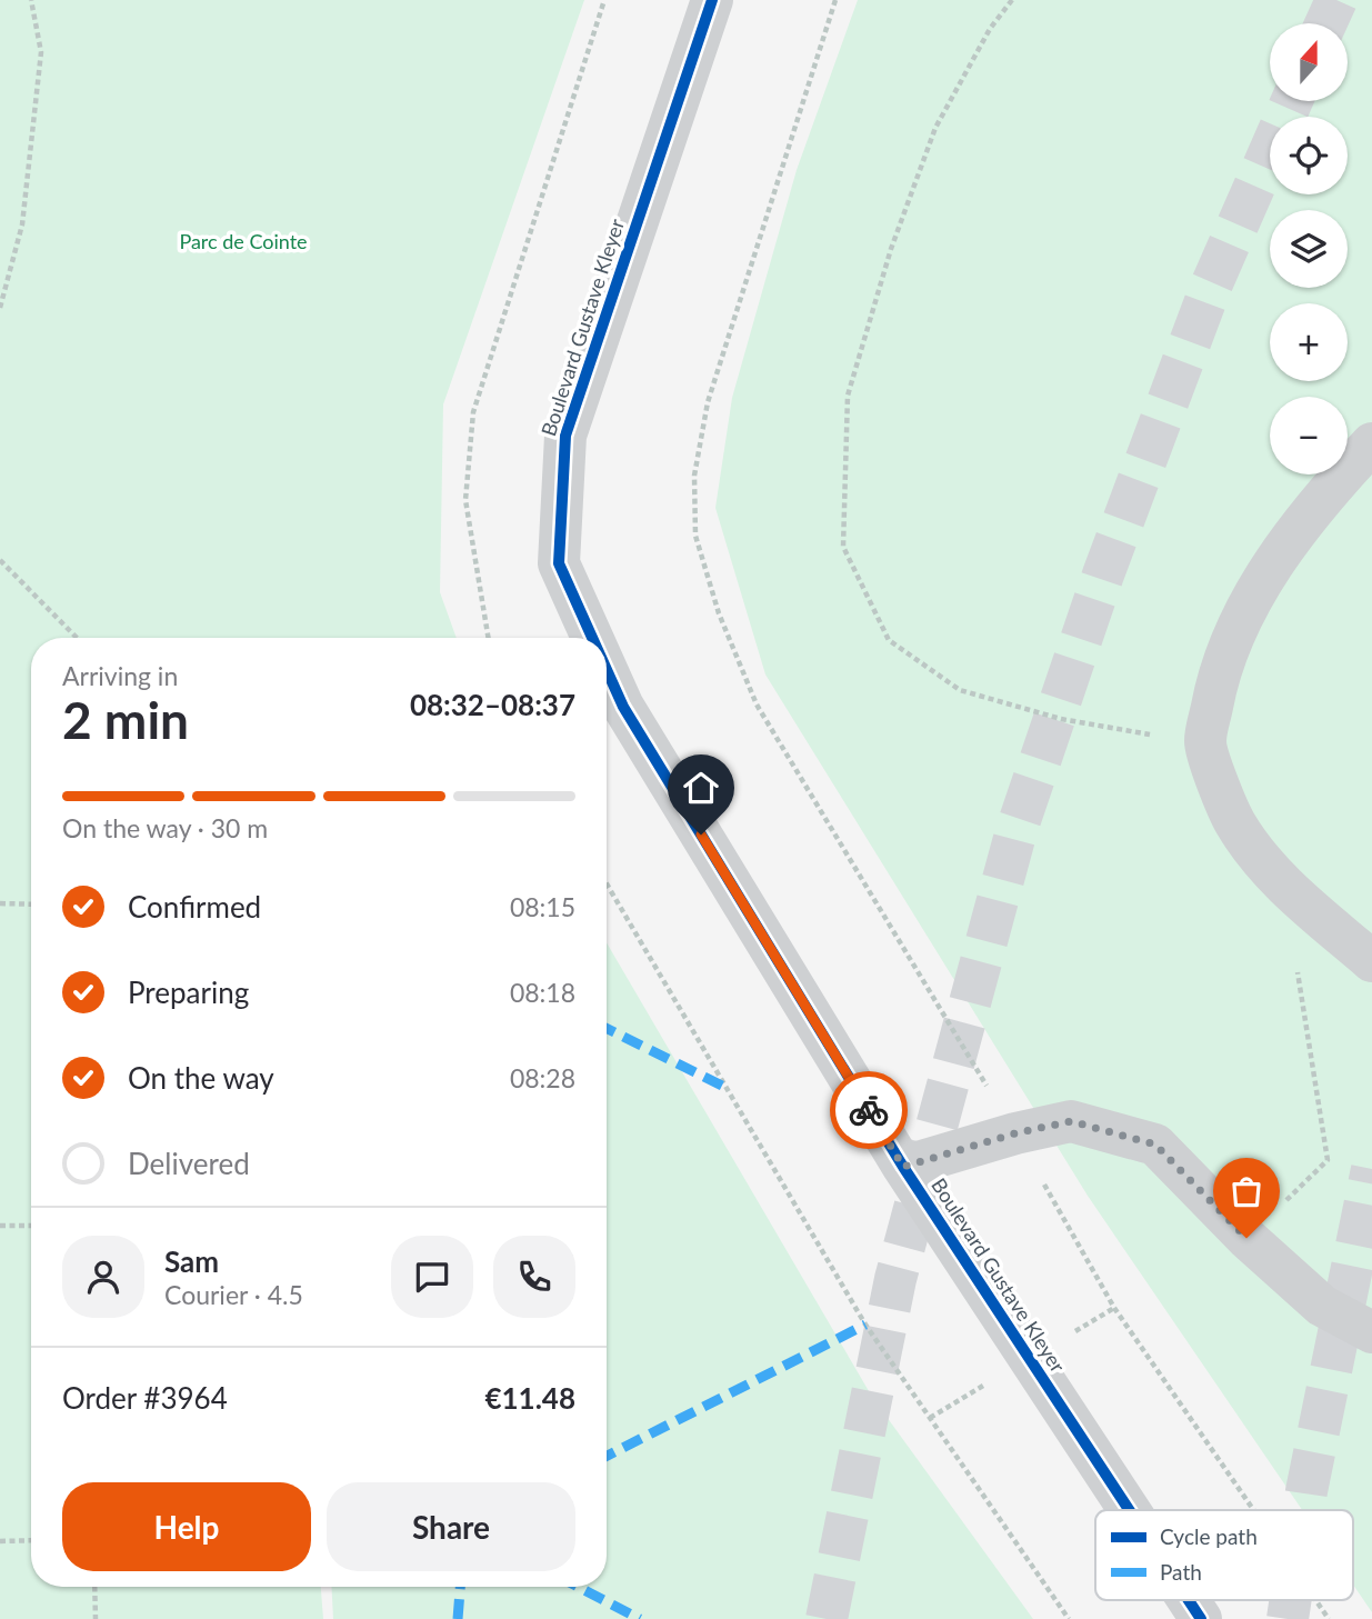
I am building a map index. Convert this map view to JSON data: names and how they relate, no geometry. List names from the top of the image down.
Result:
{
  "streets": {
    "street": ["Boulevard Gustave Kleyer"]
  },
  "parks": ["Parc de Cointe"],
  "legend": ["Cycle path", "Path"],
  "north": "top",
  "page": {
    "map_buttons": ["+", "−"],
    "heading": ["2 min", "Arriving in", "08:32–08:37"],
    "panel": [
      "Sam",
      "Courier · 4.5",
      "Order #3964",
      "€11.48"
    ],
    "bar": "On the way · 30 m",
    "list": [
      ["Confirmed", "08:15"],
      ["Preparing", "08:18"],
      ["On the way", "08:28"],
      "Delivered"
    ],
    "buttons": ["Help", "Share"]
  }
}
